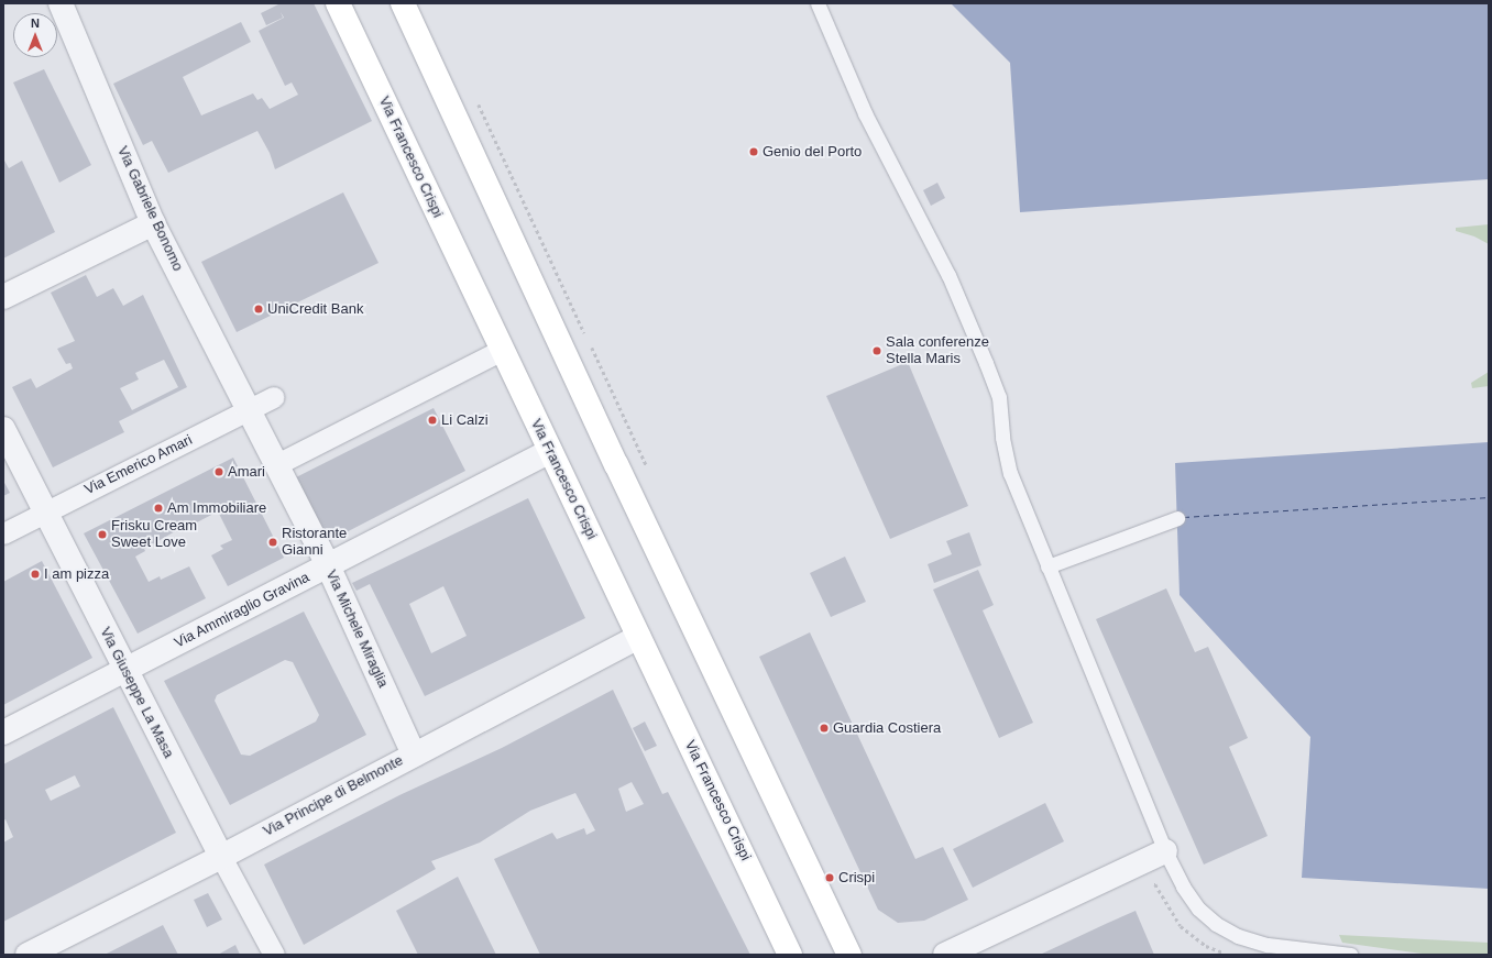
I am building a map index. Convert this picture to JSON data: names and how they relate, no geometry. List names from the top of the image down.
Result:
{
  "streets": {
    "main road": ["Via Francesco Crispi"],
    "street": [
      "Via Gabriele Bonomo",
      "Via Emerico Amari",
      "Via Ammiraglio Gravina",
      "Via Michele Miraglia",
      "Via Giuseppe La Masa",
      "Via Principe di Belmonte"
    ]
  },
  "crossings": [
    ["Via Francesco Crispi", "Via Ammiraglio Gravina"],
    ["Via Francesco Crispi", "Via Principe di Belmonte"],
    ["Via Gabriele Bonomo", "Via Emerico Amari"],
    ["Via Gabriele Bonomo", "Via Michele Miraglia"],
    ["Via Emerico Amari", "Via Michele Miraglia"],
    ["Via Emerico Amari", "Via Giuseppe La Masa"],
    ["Via Ammiraglio Gravina", "Via Michele Miraglia"],
    ["Via Ammiraglio Gravina", "Via Giuseppe La Masa"],
    ["Via Michele Miraglia", "Via Principe di Belmonte"],
    ["Via Giuseppe La Masa", "Via Principe di Belmonte"]
  ],
  "places": [
    "Genio del Porto",
    "UniCredit Bank",
    "Sala conferenze Stella Maris",
    "Li Calzi",
    "Amari",
    "Am Immobiliare",
    "Frisku Cream Sweet Love",
    "Ristorante Gianni",
    "I am pizza",
    "Guardia Costiera",
    "Crispi"
  ],
  "north": "top"
}
